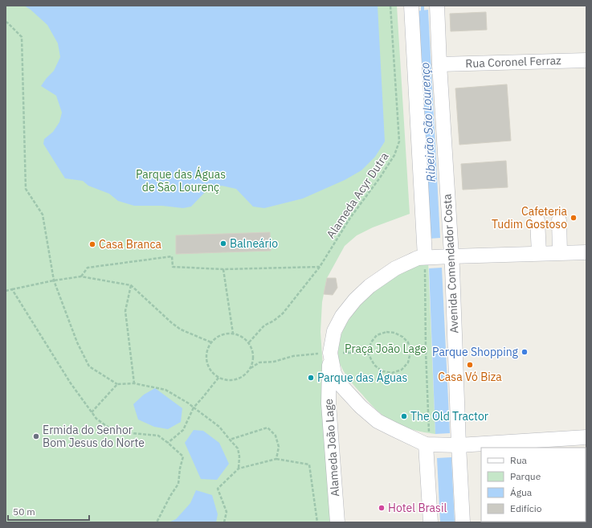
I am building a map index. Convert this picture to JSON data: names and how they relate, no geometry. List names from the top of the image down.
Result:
{
  "streets": {
    "street": ["Rua Coronel Ferraz", "Avenida Comendador Costa", "Alameda João Lage"],
    "path": ["Alameda Acyr Dutra"]
  },
  "crossings": [
    ["Rua Coronel Ferraz", "Avenida Comendador Costa"]
  ],
  "water": ["Ribeirão São Lourenço"],
  "parks": ["Parque das Águas de São Lourenç", "Praça João Lage"],
  "places": [
    "Cafeteria Tudim Gostoso",
    "Balneário",
    "Casa Branca",
    "Parque Shopping",
    "Casa Vó Biza",
    "Parque das Águas",
    "The Old Tractor",
    "Ermida do Senhor Bom Jesus do Norte",
    "Hotel Brasil"
  ],
  "legend": [
    "Rua",
    "Parque",
    "Água",
    "Edifício"
  ],
  "scale_bar": "50 m"
}
